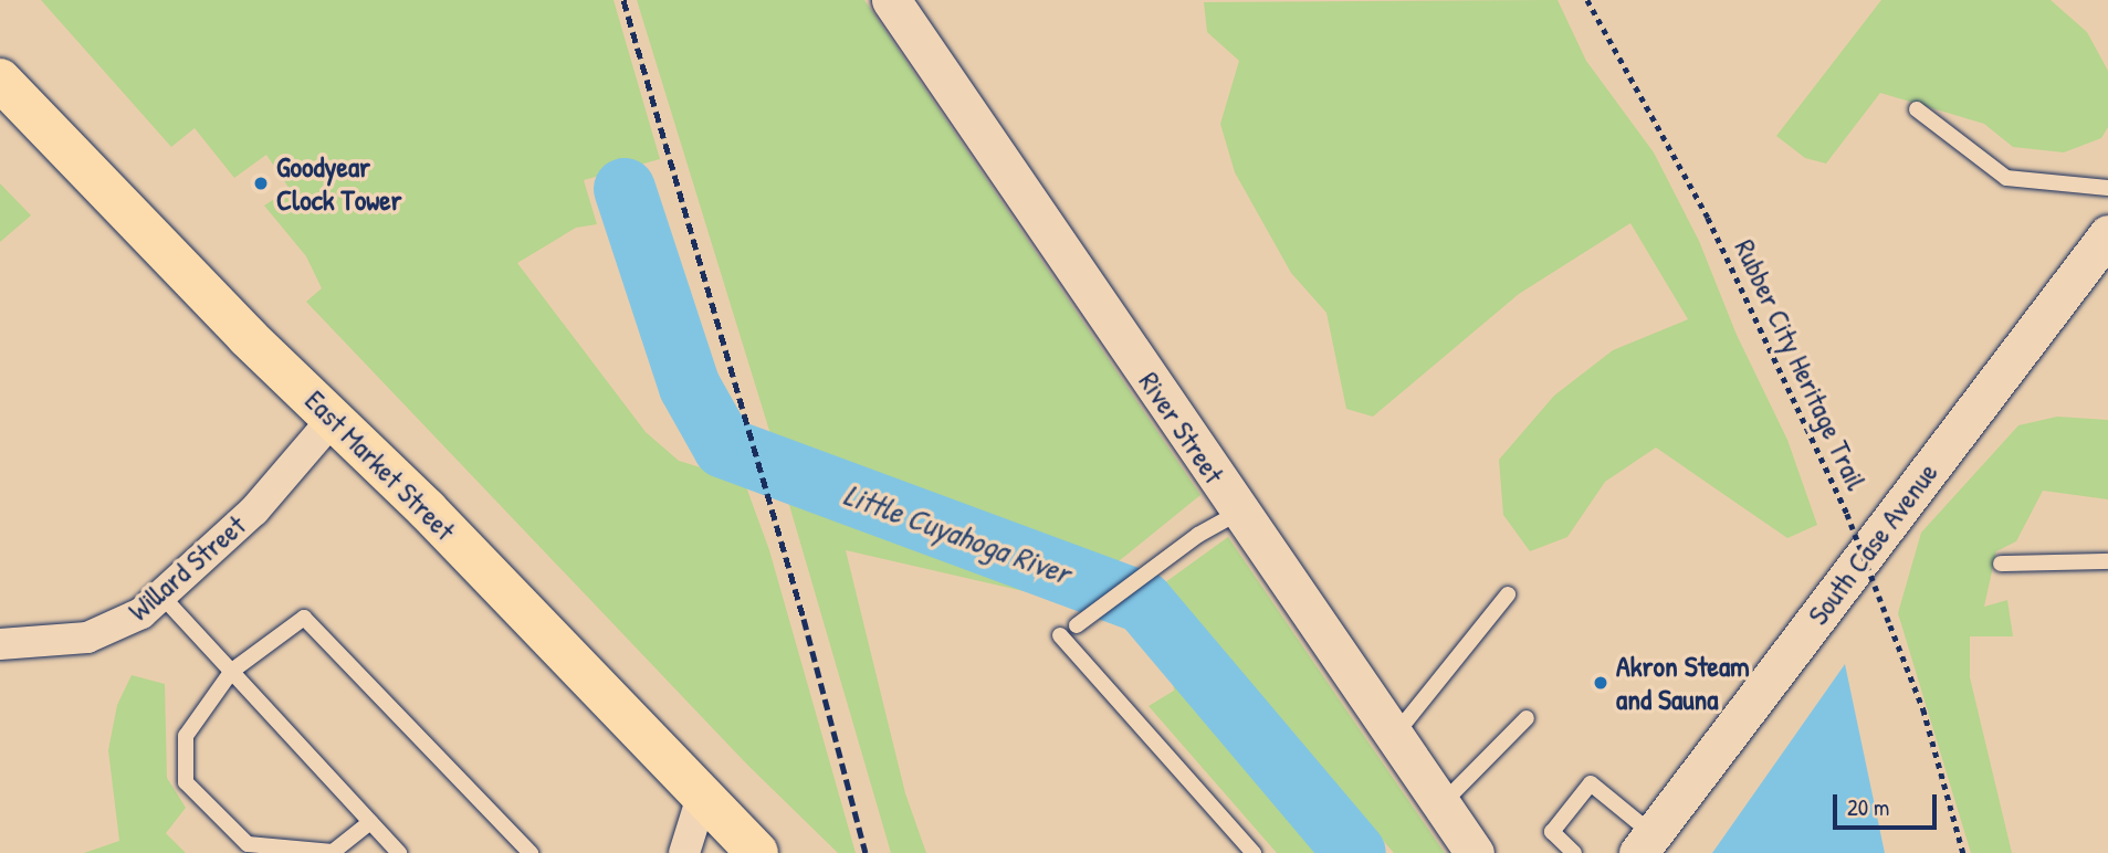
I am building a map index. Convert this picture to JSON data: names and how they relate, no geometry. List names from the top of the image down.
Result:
{
  "streets": {
    "main road": ["East Market Street"],
    "street": ["River Street", "South Case Avenue", "Willard Street"],
    "path": ["Rubber City Heritage Trail"]
  },
  "crossings": [
    ["East Market Street", "Willard Street"]
  ],
  "water": ["Little Cuyahoga River"],
  "places": ["Goodyear Clock Tower", "Akron Steam and Sauna"],
  "scale_bar": "20 m"
}
